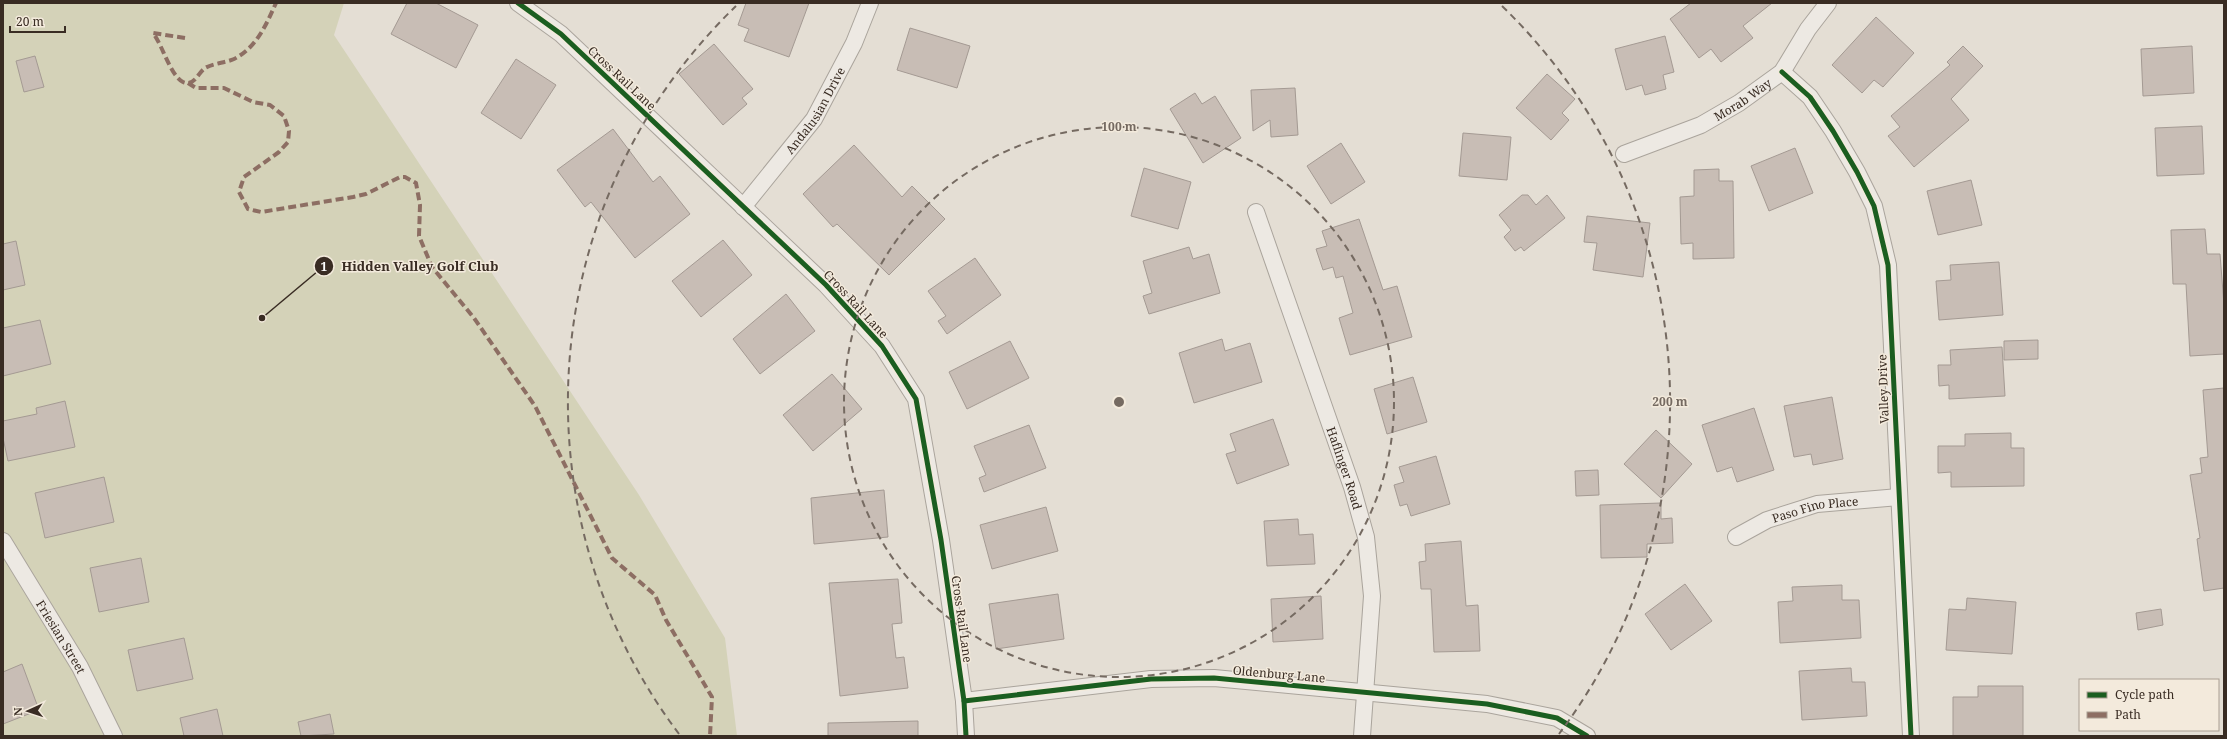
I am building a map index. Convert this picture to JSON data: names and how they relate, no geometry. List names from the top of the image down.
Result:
{
  "streets": {
    "street": [
      "Cross Rail Lane",
      "Morab Way",
      "Andalusian Drive",
      "Valley Drive",
      "Haflinger Road",
      "Paso Fino Place",
      "Friesian Street",
      "Oldenburg Lane"
    ]
  },
  "crossings": [
    ["Cross Rail Lane", "Andalusian Drive"],
    ["Cross Rail Lane", "Oldenburg Lane"],
    ["Morab Way", "Valley Drive"],
    ["Valley Drive", "Paso Fino Place"],
    ["Haflinger Road", "Oldenburg Lane"]
  ],
  "places": ["Hidden Valley Golf Club"],
  "legend": ["Cycle path", "Path"],
  "scale_bar": "20 m",
  "north": "left",
  "rings": ["100 m", "200 m"]
}
